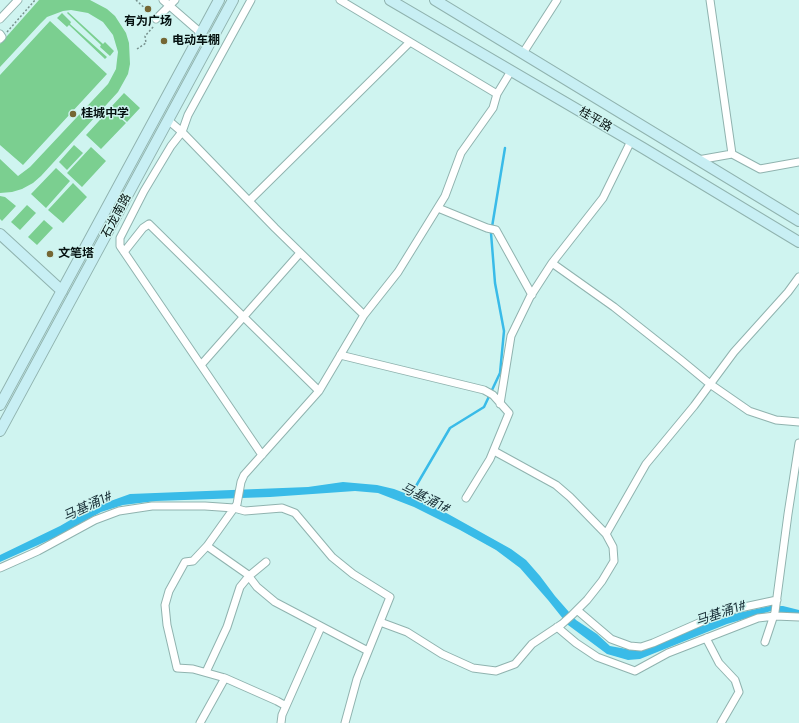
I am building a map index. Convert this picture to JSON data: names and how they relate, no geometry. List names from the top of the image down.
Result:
{
  "streets": {
    "main road": ["桂平路", "石龙南路"]
  },
  "water": ["马基涌1#"],
  "places": [
    "有为广场",
    "电动车棚",
    "桂城中学",
    "文笔塔"
  ]
}
